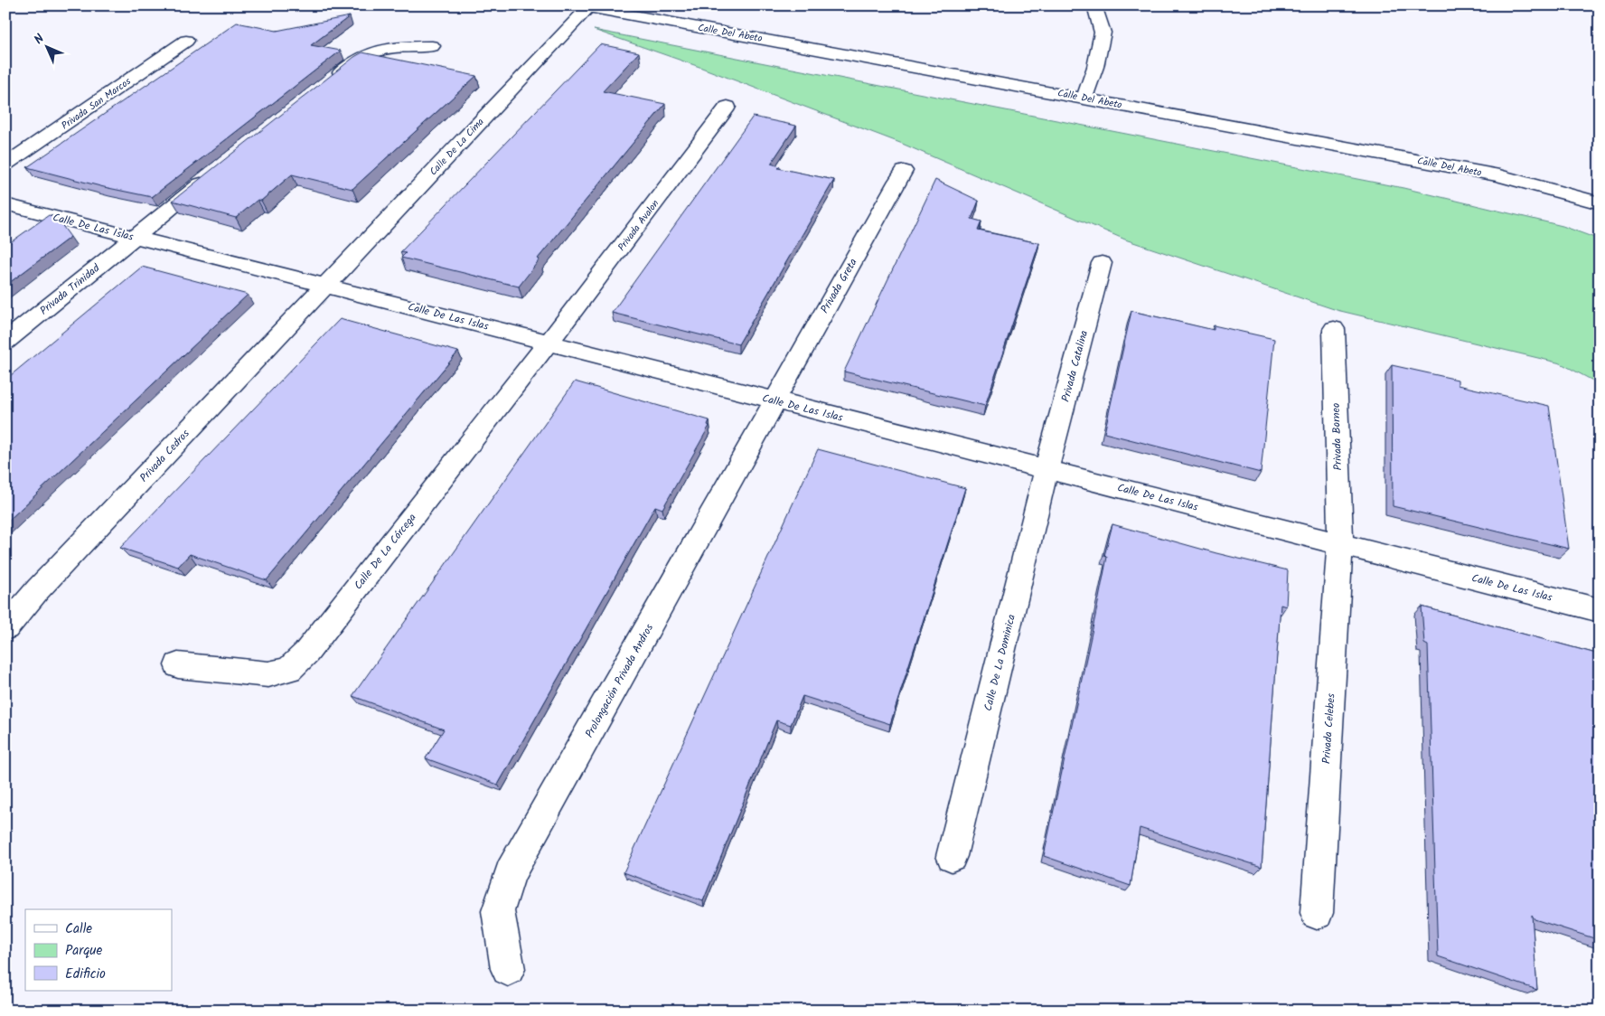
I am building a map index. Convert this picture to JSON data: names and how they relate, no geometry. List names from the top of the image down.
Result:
{
  "streets": {
    "street": [
      "Calle Del Abeto",
      "Privada San Marcos",
      "Calle De La Cima",
      "Privada Avalon",
      "Calle De Las Islas",
      "Privada Greta",
      "Privada Trinidad",
      "Privada Catalina",
      "Privada Borneo",
      "Privada Cedros",
      "Calle De La Córcega",
      "Calle De La Dominica",
      "Prolongación Privada Andros",
      "Privada Celebes"
    ]
  },
  "crossings": [
    ["Calle Del Abeto", "Calle De La Cima"],
    ["Calle De La Cima", "Calle De Las Islas"],
    ["Calle De La Cima", "Privada Cedros"],
    ["Privada Avalon", "Calle De Las Islas"],
    ["Privada Avalon", "Calle De La Córcega"],
    ["Calle De Las Islas", "Privada Greta"],
    ["Calle De Las Islas", "Privada Trinidad"],
    ["Calle De Las Islas", "Privada Catalina"],
    ["Calle De Las Islas", "Privada Borneo"],
    ["Calle De Las Islas", "Privada Cedros"],
    ["Calle De Las Islas", "Calle De La Córcega"],
    ["Calle De Las Islas", "Calle De La Dominica"],
    ["Calle De Las Islas", "Prolongación Privada Andros"],
    ["Calle De Las Islas", "Privada Celebes"],
    ["Privada Greta", "Prolongación Privada Andros"],
    ["Privada Catalina", "Calle De La Dominica"],
    ["Privada Borneo", "Privada Celebes"]
  ],
  "legend": ["Calle", "Parque", "Edificio"],
  "north": "top left"
}
